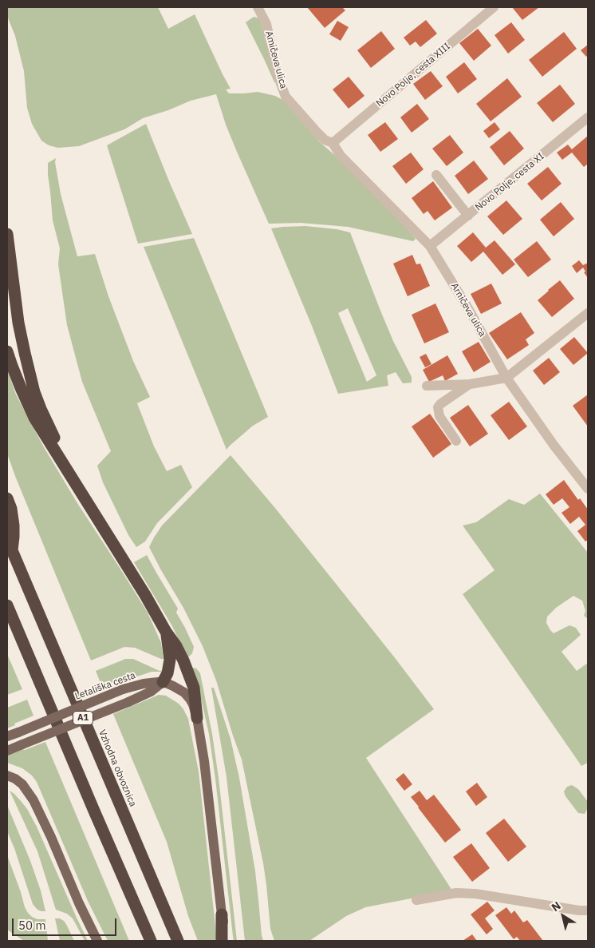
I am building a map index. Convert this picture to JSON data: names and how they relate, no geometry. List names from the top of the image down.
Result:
{
  "streets": {
    "highway": ["A1", "Vzhodna obvoznica"],
    "main road": ["Letališka cesta"],
    "street": [
      "Amičeva ulica",
      "Novo Polje, cesta XIII",
      "Novo Polje, cesta XI",
      "Arničeva ulica"
    ]
  },
  "crossings": [
    ["Amičeva ulica", "Novo Polje, cesta XIII"],
    ["Amičeva ulica", "Arničeva ulica"],
    ["Novo Polje, cesta XIII", "Arničeva ulica"],
    ["Novo Polje, cesta XI", "Arničeva ulica"]
  ],
  "scale_bar": "50 m",
  "north": "top left"
}
